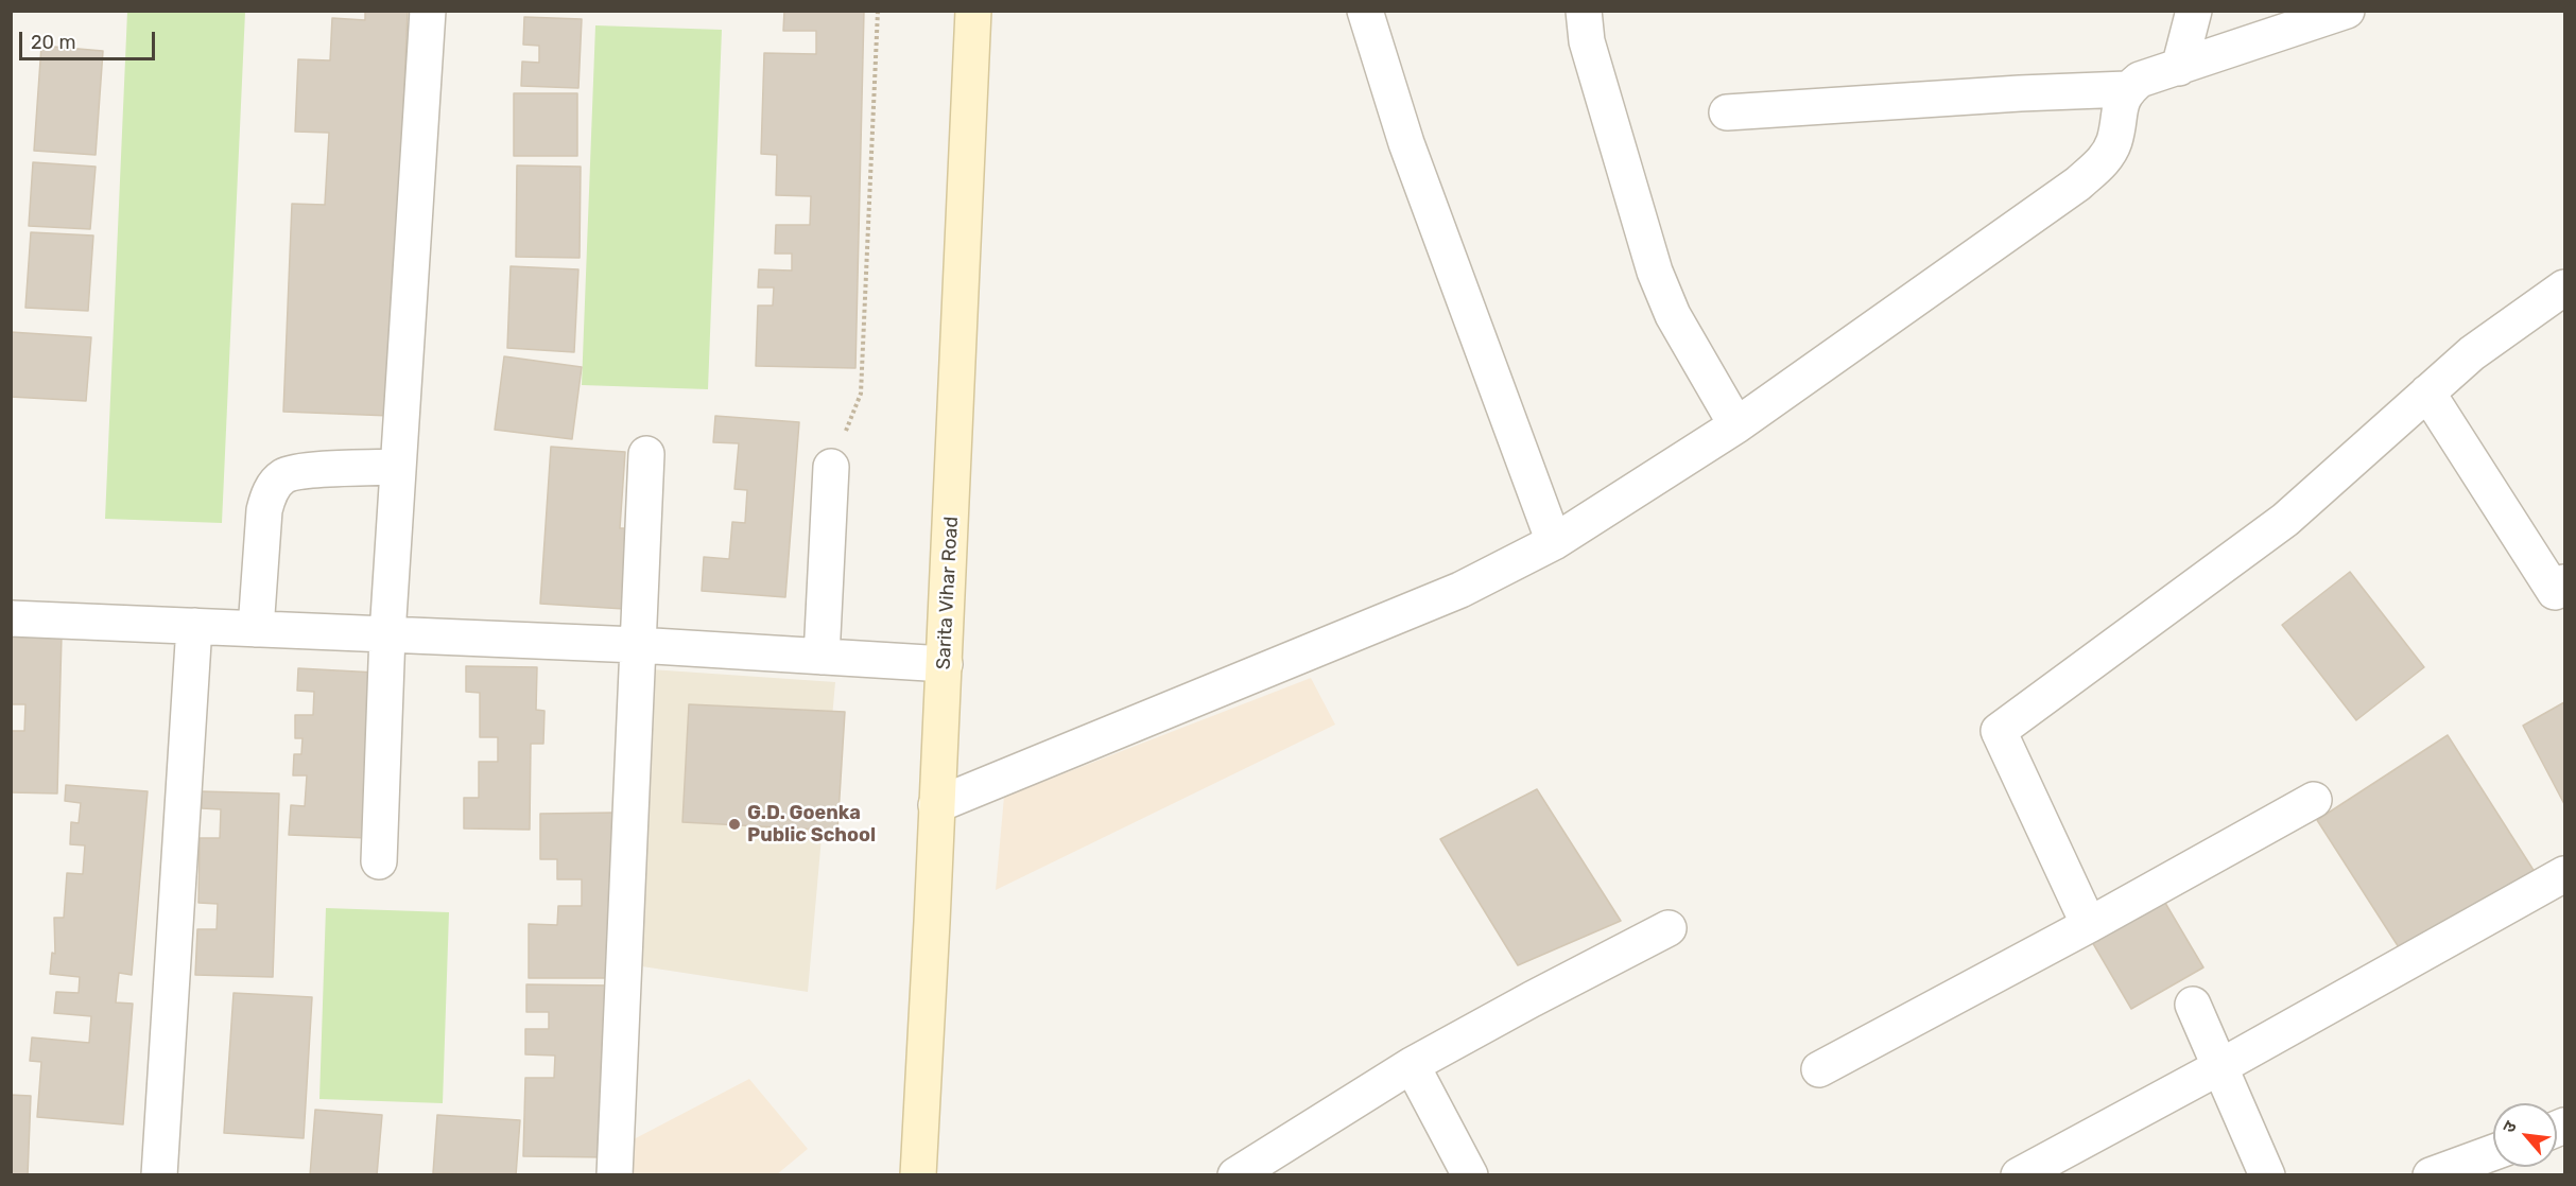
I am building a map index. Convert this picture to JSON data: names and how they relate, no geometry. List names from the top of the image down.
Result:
{
  "streets": {
    "street": ["Sarita Vihar Road"]
  },
  "places": ["G.D. Goenka Public School"],
  "scale_bar": "20 m",
  "north": "top left"
}
